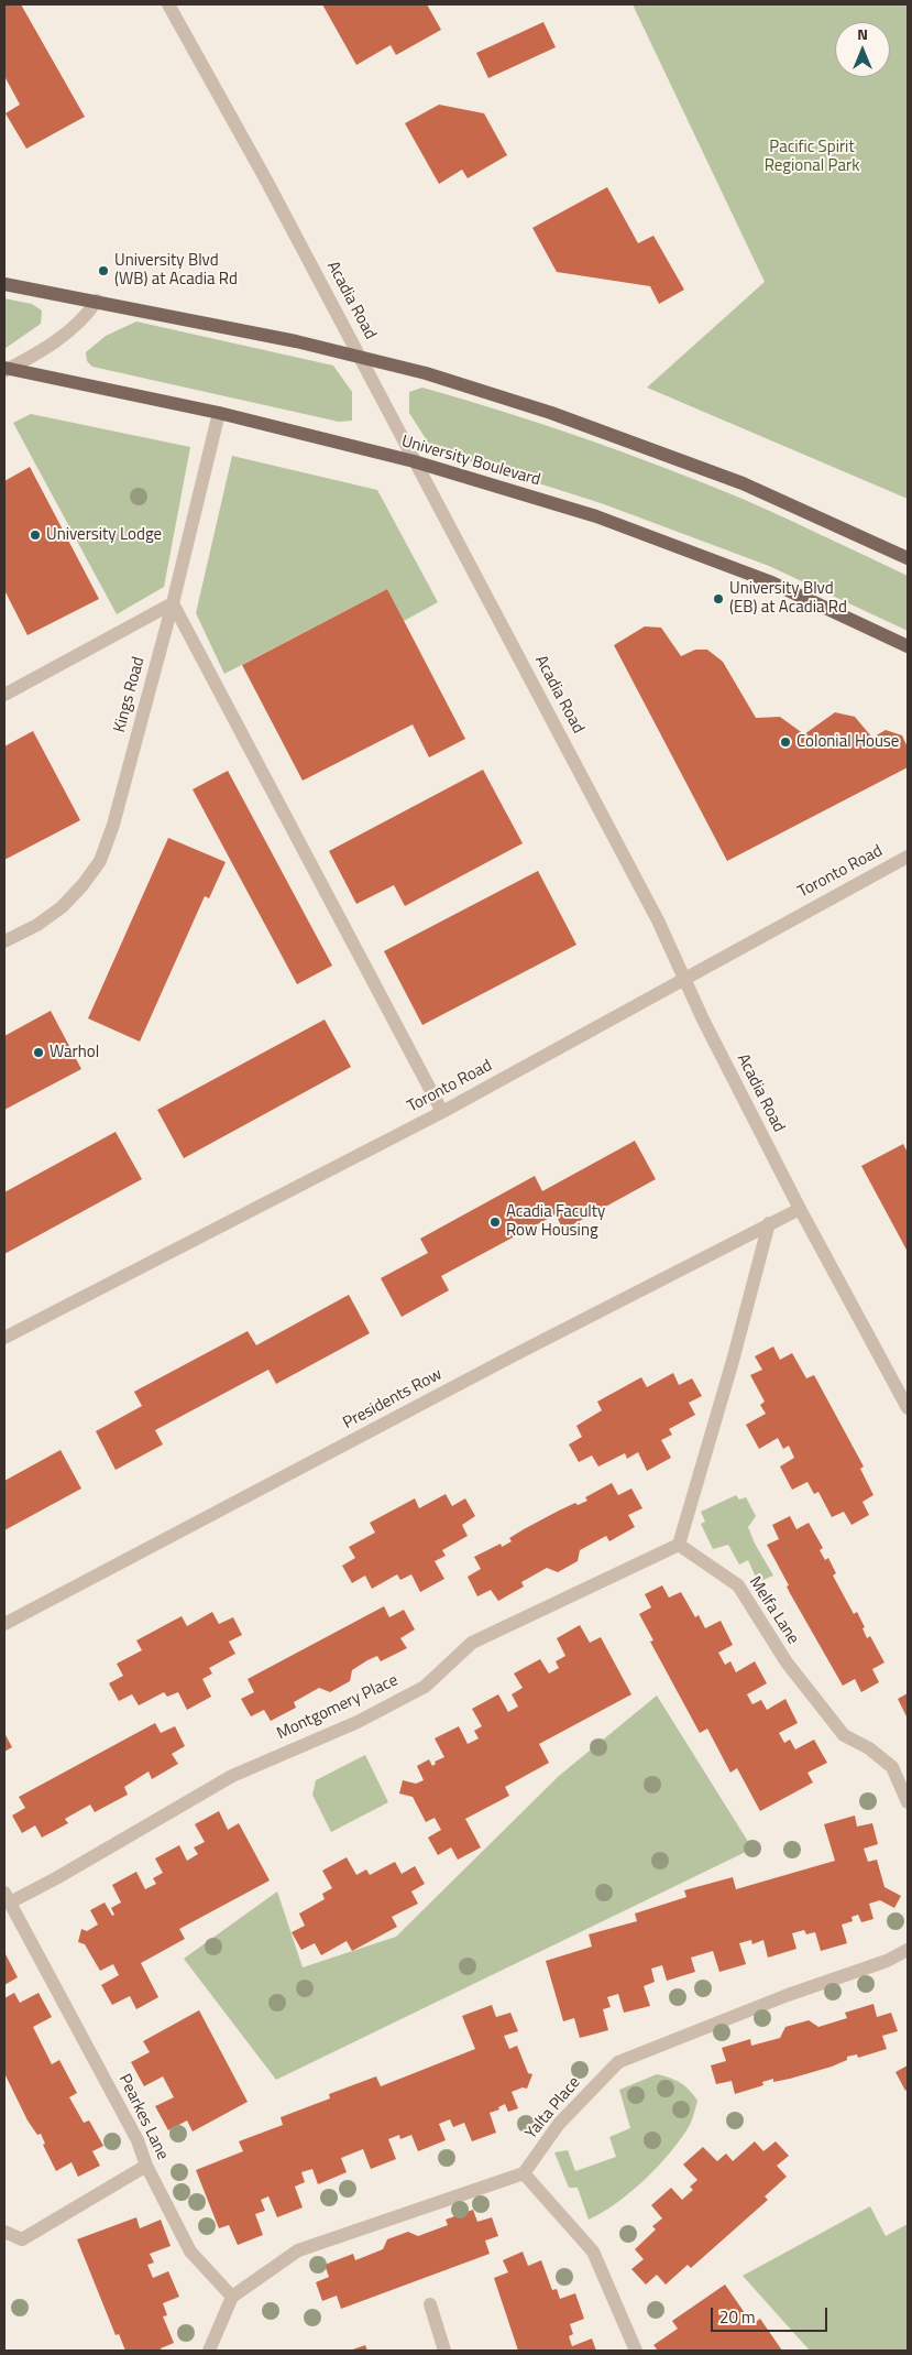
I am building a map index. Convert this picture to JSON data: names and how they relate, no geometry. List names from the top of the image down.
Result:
{
  "streets": {
    "main road": ["University Boulevard"],
    "street": [
      "Acadia Road",
      "Kings Road",
      "Toronto Road",
      "Presidents Row",
      "Melfa Lane",
      "Montgomery Place",
      "Yalta Place",
      "Pearkes Lane"
    ]
  },
  "crossings": [
    ["Acadia Road", "University Boulevard"],
    ["Acadia Road", "Toronto Road"],
    ["Acadia Road", "Presidents Row"],
    ["University Boulevard", "Kings Road"],
    ["Melfa Lane", "Montgomery Place"],
    ["Montgomery Place", "Pearkes Lane"]
  ],
  "parks": ["Pacific Spirit Regional Park"],
  "places": [
    "University Blvd (WB) at Acadia Rd",
    "University Lodge",
    "University Blvd (EB) at Acadia Rd",
    "Colonial House",
    "Warhol",
    "Acadia Faculty Row Housing"
  ],
  "scale_bar": "20 m",
  "north": "top"
}
